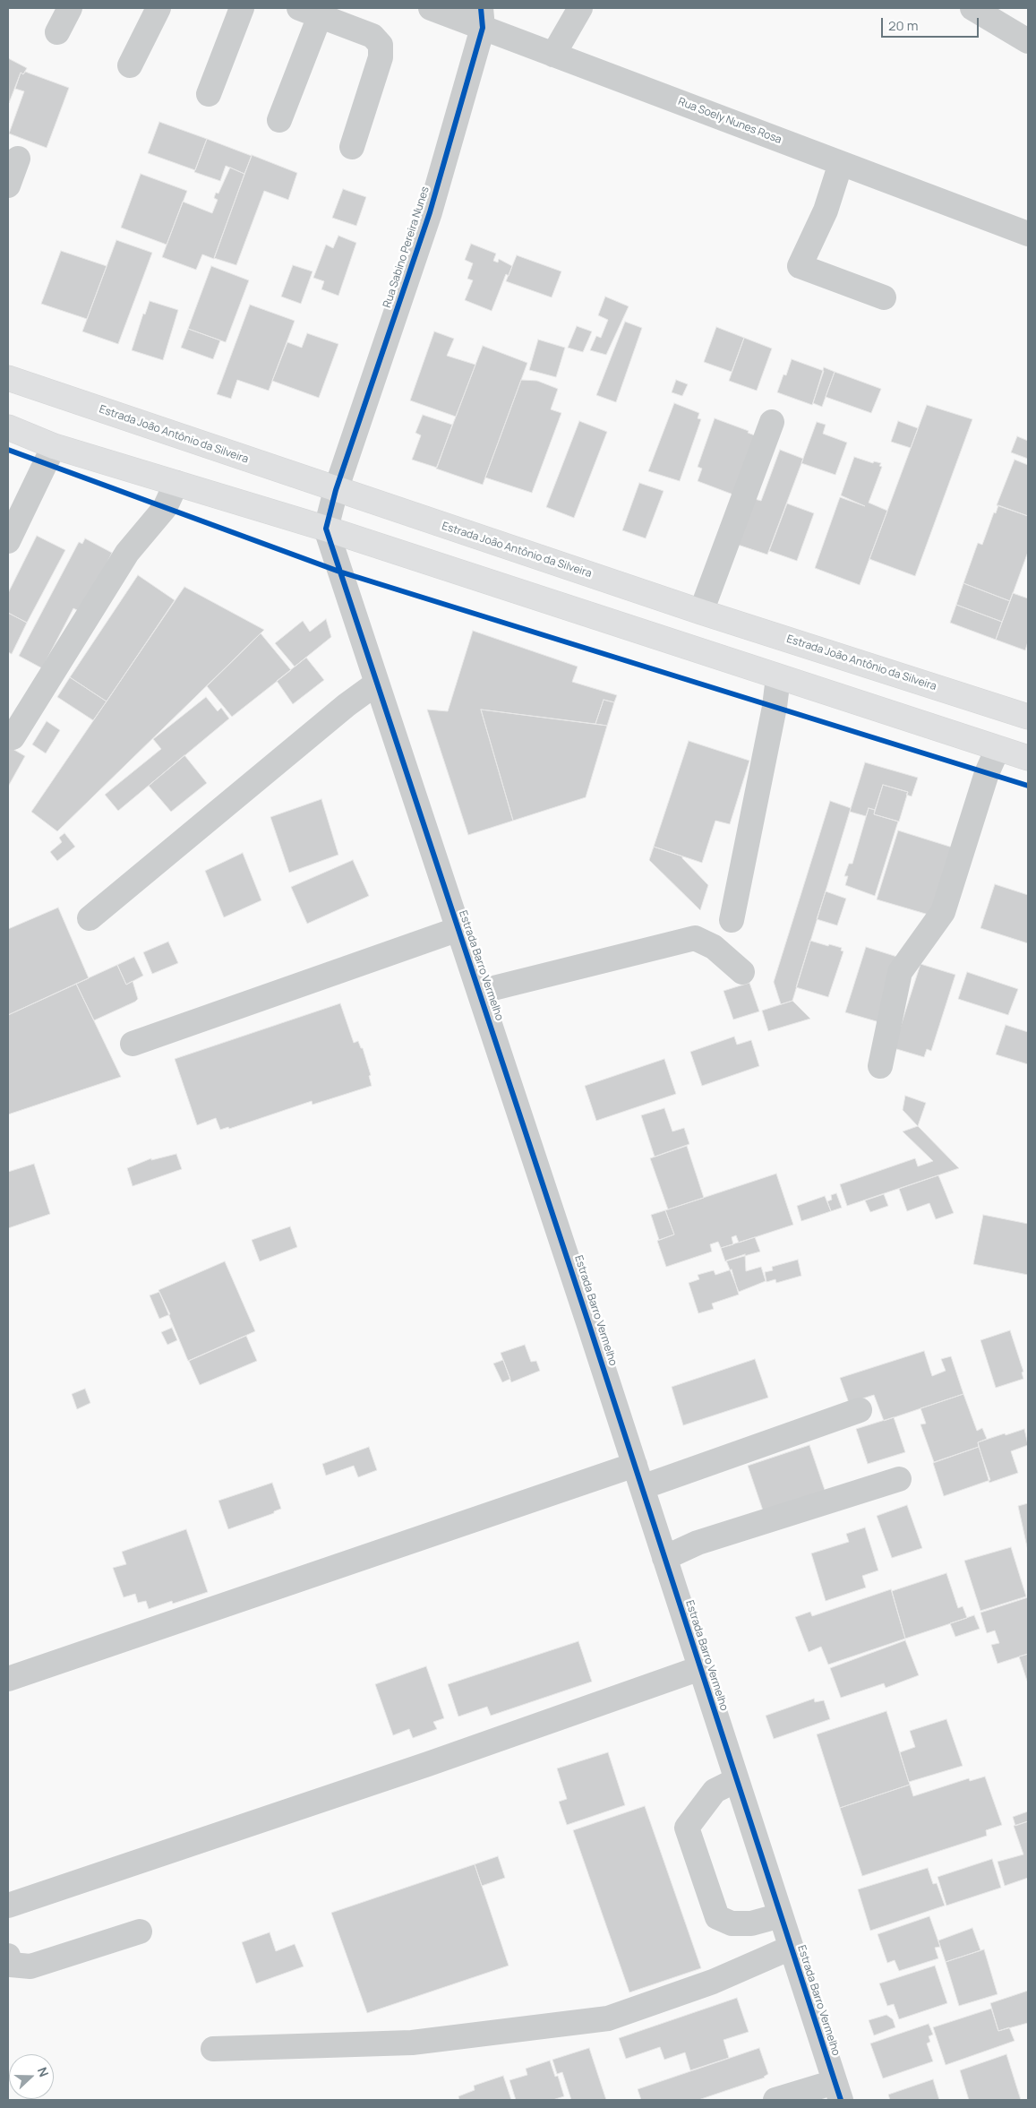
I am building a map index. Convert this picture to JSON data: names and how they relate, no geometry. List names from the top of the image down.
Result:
{
  "streets": {
    "main road": ["Estrada João Antônio da Silveira"],
    "street": ["Rua Soely Nunes Rosa", "Rua Sabino Pereira Nunes", "Estrada Barro Vermelho"]
  },
  "crossings": [
    ["Rua Soely Nunes Rosa", "Rua Sabino Pereira Nunes"],
    ["Rua Sabino Pereira Nunes", "Estrada João Antônio da Silveira"],
    ["Rua Sabino Pereira Nunes", "Estrada Barro Vermelho"]
  ],
  "scale_bar": "20 m",
  "north": "right"
}
